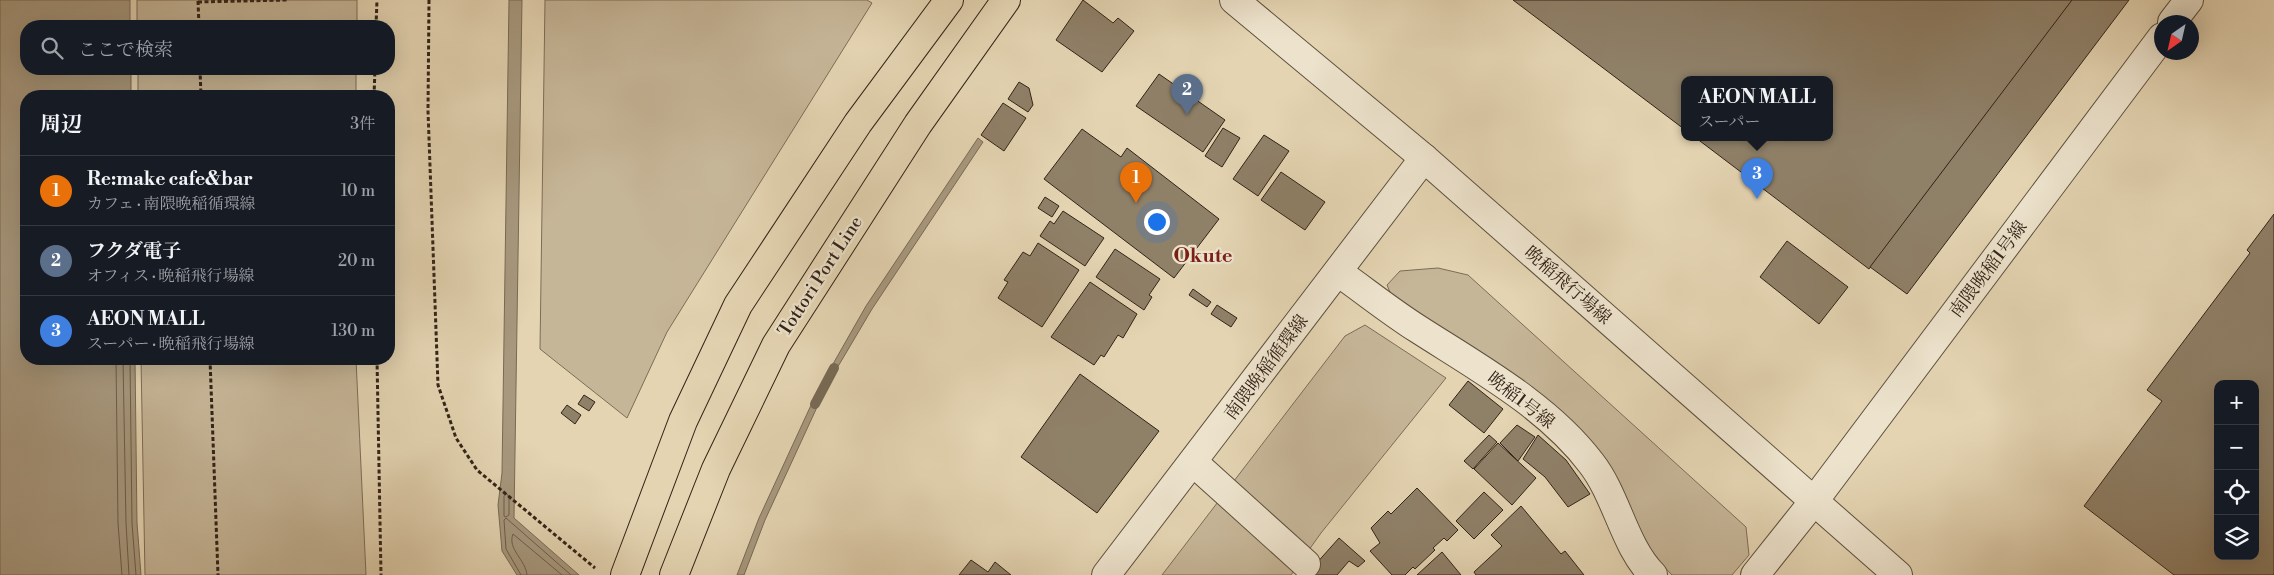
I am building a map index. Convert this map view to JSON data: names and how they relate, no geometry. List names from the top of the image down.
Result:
{
  "streets": {
    "main road": ["Tottori Port Line"],
    "street": [
      "南隈晩稲1号線",
      "晩稲飛行場線",
      "南隈晩稲循環線",
      "晩稲1号線"
    ]
  },
  "crossings": [
    ["南隈晩稲1号線", "晩稲飛行場線"],
    ["晩稲飛行場線", "南隈晩稲循環線"],
    ["南隈晩稲循環線", "晩稲1号線"]
  ],
  "districts": ["Okute"],
  "north": "bottom left",
  "page": {
    "search": "ここで検索",
    "pins": ["2", "3", "1"],
    "popup": ["AEON MALL", "スーパー"],
    "heading": ["周辺", "3件"],
    "list": [
      {
        "mark": "1",
        "name": "Re:make cafe&bar",
        "note": "カフェ · 南隈晩稲循環線",
        "value": "10 m"
      },
      {
        "mark": "2",
        "name": "フクダ電子",
        "note": "オフィス · 晩稲飛行場線",
        "value": "20 m"
      },
      {
        "mark": "3",
        "name": "AEON MALL",
        "note": "スーパー · 晩稲飛行場線",
        "value": "130 m"
      }
    ],
    "map_buttons": ["+", "−"]
  }
}
